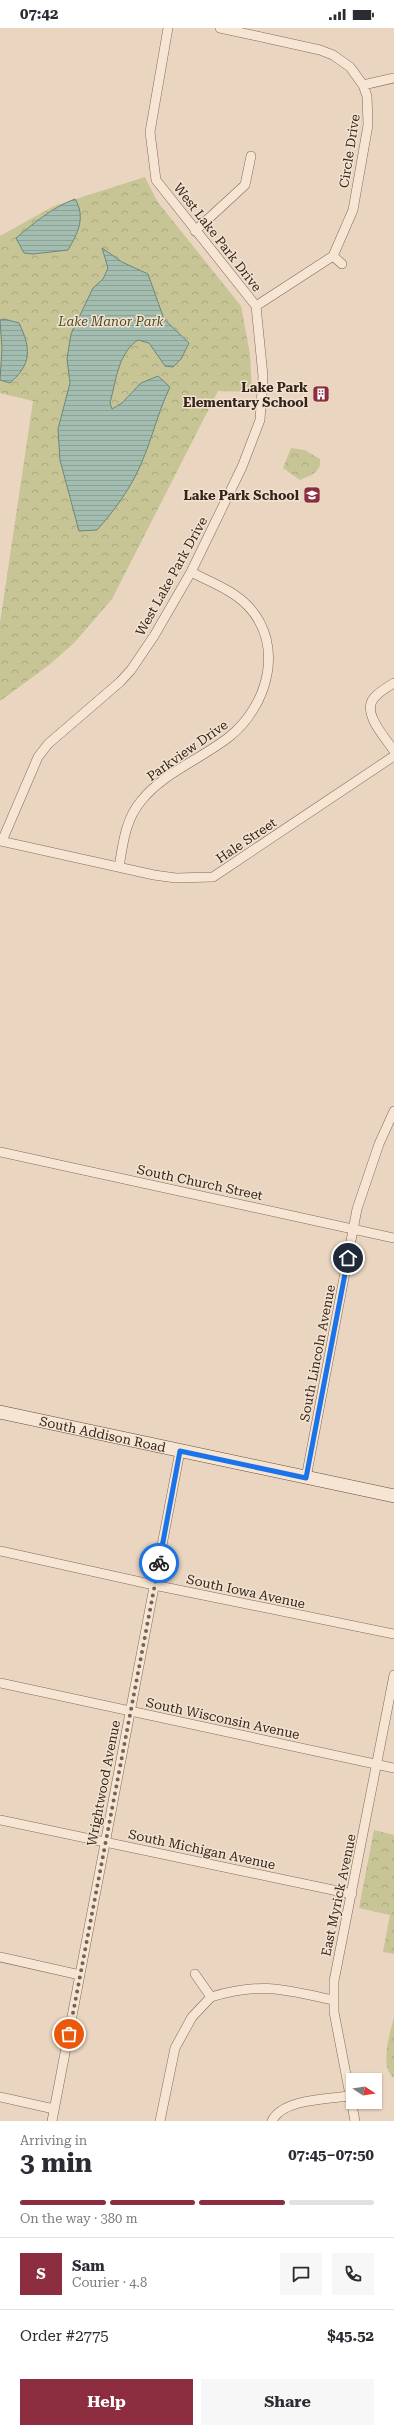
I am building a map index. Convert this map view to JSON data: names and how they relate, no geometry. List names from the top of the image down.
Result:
{
  "streets": {
    "street": [
      "Circle Drive",
      "West Lake Park Drive",
      "Parkview Drive",
      "Hale Street",
      "South Church Street",
      "South Lincoln Avenue",
      "South Addison Road",
      "South Iowa Avenue",
      "South Wisconsin Avenue",
      "Wrightwood Avenue",
      "South Michigan Avenue",
      "East Myrick Avenue"
    ]
  },
  "crossings": [
    ["West Lake Park Drive", "Parkview Drive"],
    ["West Lake Park Drive", "Hale Street"],
    ["Parkview Drive", "Hale Street"],
    ["South Church Street", "South Lincoln Avenue"],
    ["South Lincoln Avenue", "South Addison Road"],
    ["South Addison Road", "Wrightwood Avenue"],
    ["South Iowa Avenue", "Wrightwood Avenue"],
    ["South Wisconsin Avenue", "Wrightwood Avenue"],
    ["South Wisconsin Avenue", "East Myrick Avenue"],
    ["Wrightwood Avenue", "South Michigan Avenue"],
    ["South Michigan Avenue", "East Myrick Avenue"]
  ],
  "parks": ["Lake Manor Park"],
  "places": {
    "building": ["Lake Park Elementary School"],
    "school or university": ["Lake Park School"]
  },
  "north": "right",
  "page": {
    "status": "07:42",
    "heading": ["3 min", "Arriving in", "07:45–07:50"],
    "panel": [
      "Sam",
      "Courier · 4.8",
      "Order #2775",
      "$45.52"
    ],
    "bar": "On the way · 380 m",
    "round": "S",
    "buttons": ["Help", "Share"]
  }
}
